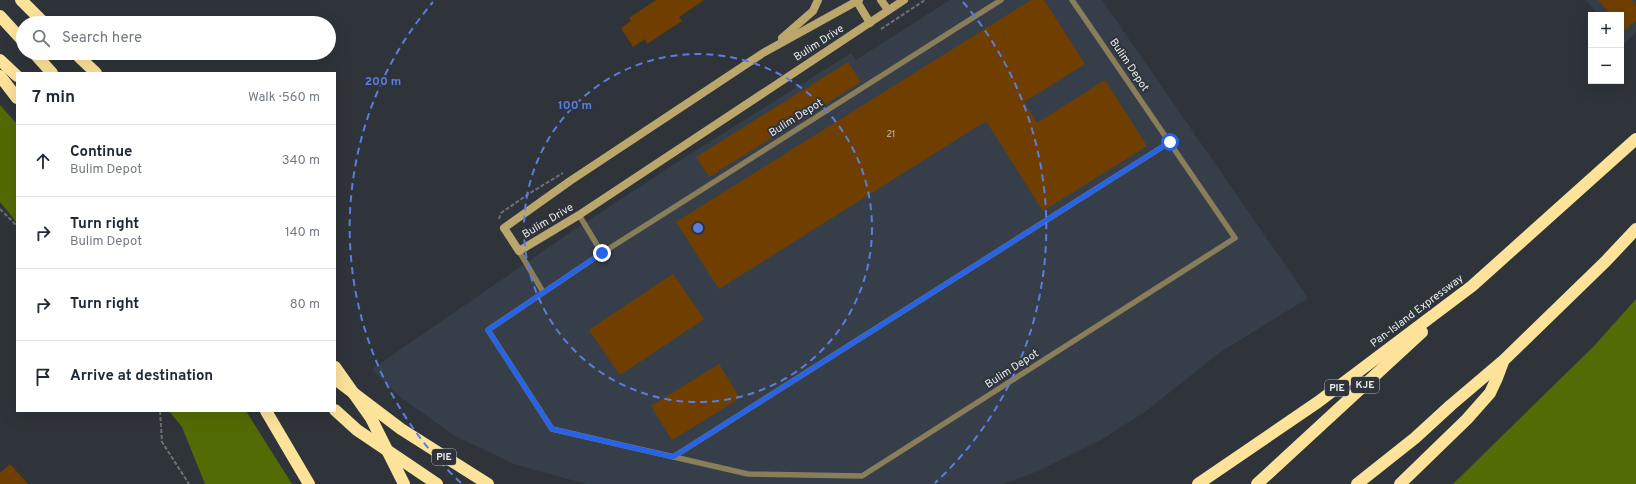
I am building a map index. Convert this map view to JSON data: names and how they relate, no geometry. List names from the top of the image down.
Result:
{
  "streets": {
    "highway": ["Pan-Island Expressway", "KJE", "PIE"],
    "street": ["Bulim Drive"],
    "lane": ["Bulim Depot"]
  },
  "crossings": [
    ["Pan-Island Expressway", "KJE"]
  ],
  "house_numbers": ["21"],
  "page": {
    "map_buttons": ["+", "−"],
    "search": "Search here",
    "heading": ["7 min", "Walk · 560 m"],
    "list": [
      ["Continue", "Bulim Depot", "340 m"],
      ["Turn right", "Bulim Depot", "140 m"],
      ["Turn right", "80 m"],
      "Arrive at destination"
    ]
  },
  "rings": ["200 m", "100 m"]
}
